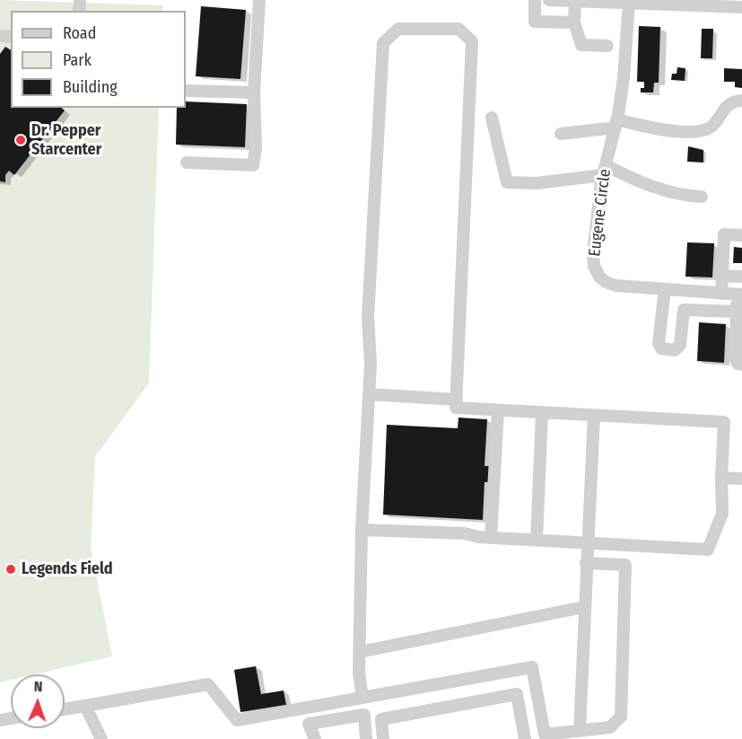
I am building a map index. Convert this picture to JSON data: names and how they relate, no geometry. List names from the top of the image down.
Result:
{
  "streets": {
    "street": ["Eugene Circle"]
  },
  "places": ["Dr. Pepper Starcenter", "Legends Field"],
  "legend": ["Road", "Park", "Building"],
  "north": "top"
}
